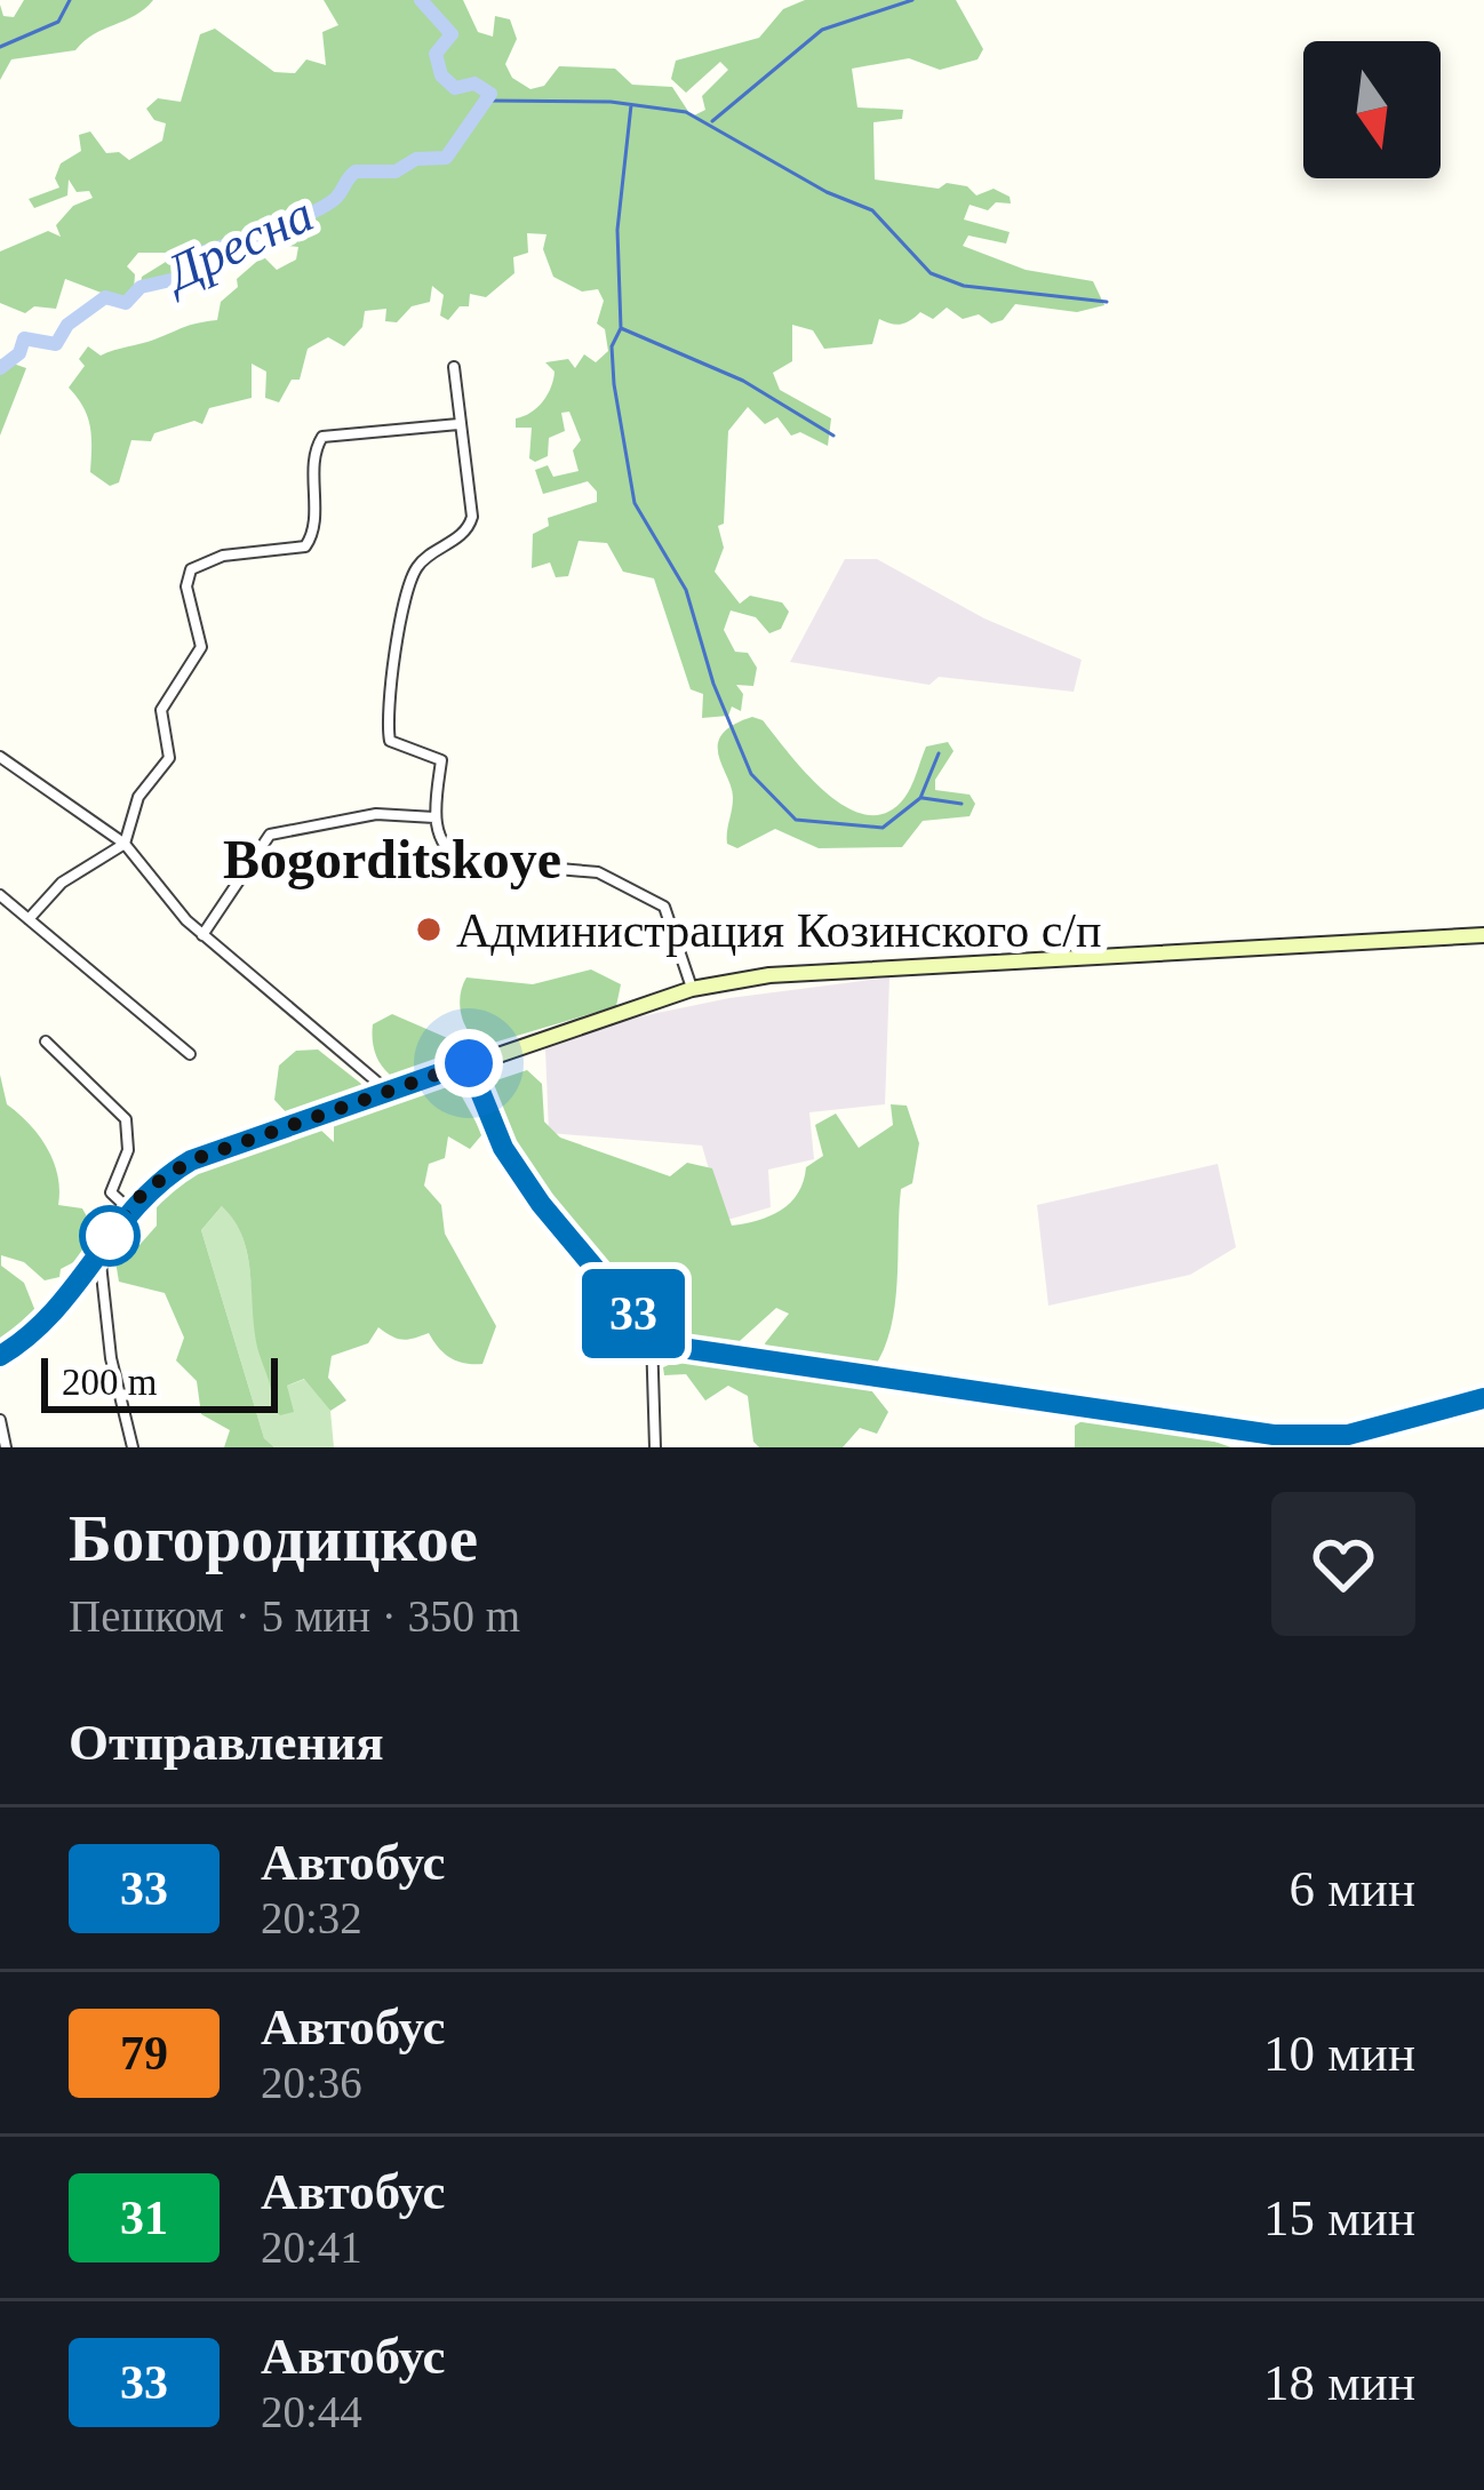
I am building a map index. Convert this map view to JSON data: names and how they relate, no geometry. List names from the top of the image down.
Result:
{
  "districts": ["Bogorditskoye"],
  "water": ["Дресна"],
  "places": ["Администрация Козинского с/п"],
  "lines": ["bus line 33"],
  "scale_bar": "200 m",
  "north": "bottom",
  "page": {
    "on_map": "33",
    "scale": "200 m",
    "heading": [
      ["Богородицкое", "Пешком · 5 мин · 350 m"],
      "Отправления"
    ],
    "list": [
      {
        "mark": "33",
        "name": "Автобус",
        "note": "20:32",
        "value": "6 мин"
      },
      {
        "mark": "79",
        "name": "Автобус",
        "note": "20:36",
        "value": "10 мин"
      },
      {
        "mark": "31",
        "name": "Автобус",
        "note": "20:41",
        "value": "15 мин"
      },
      {
        "mark": "33",
        "name": "Автобус",
        "note": "20:44",
        "value": "18 мин"
      }
    ]
  }
}
